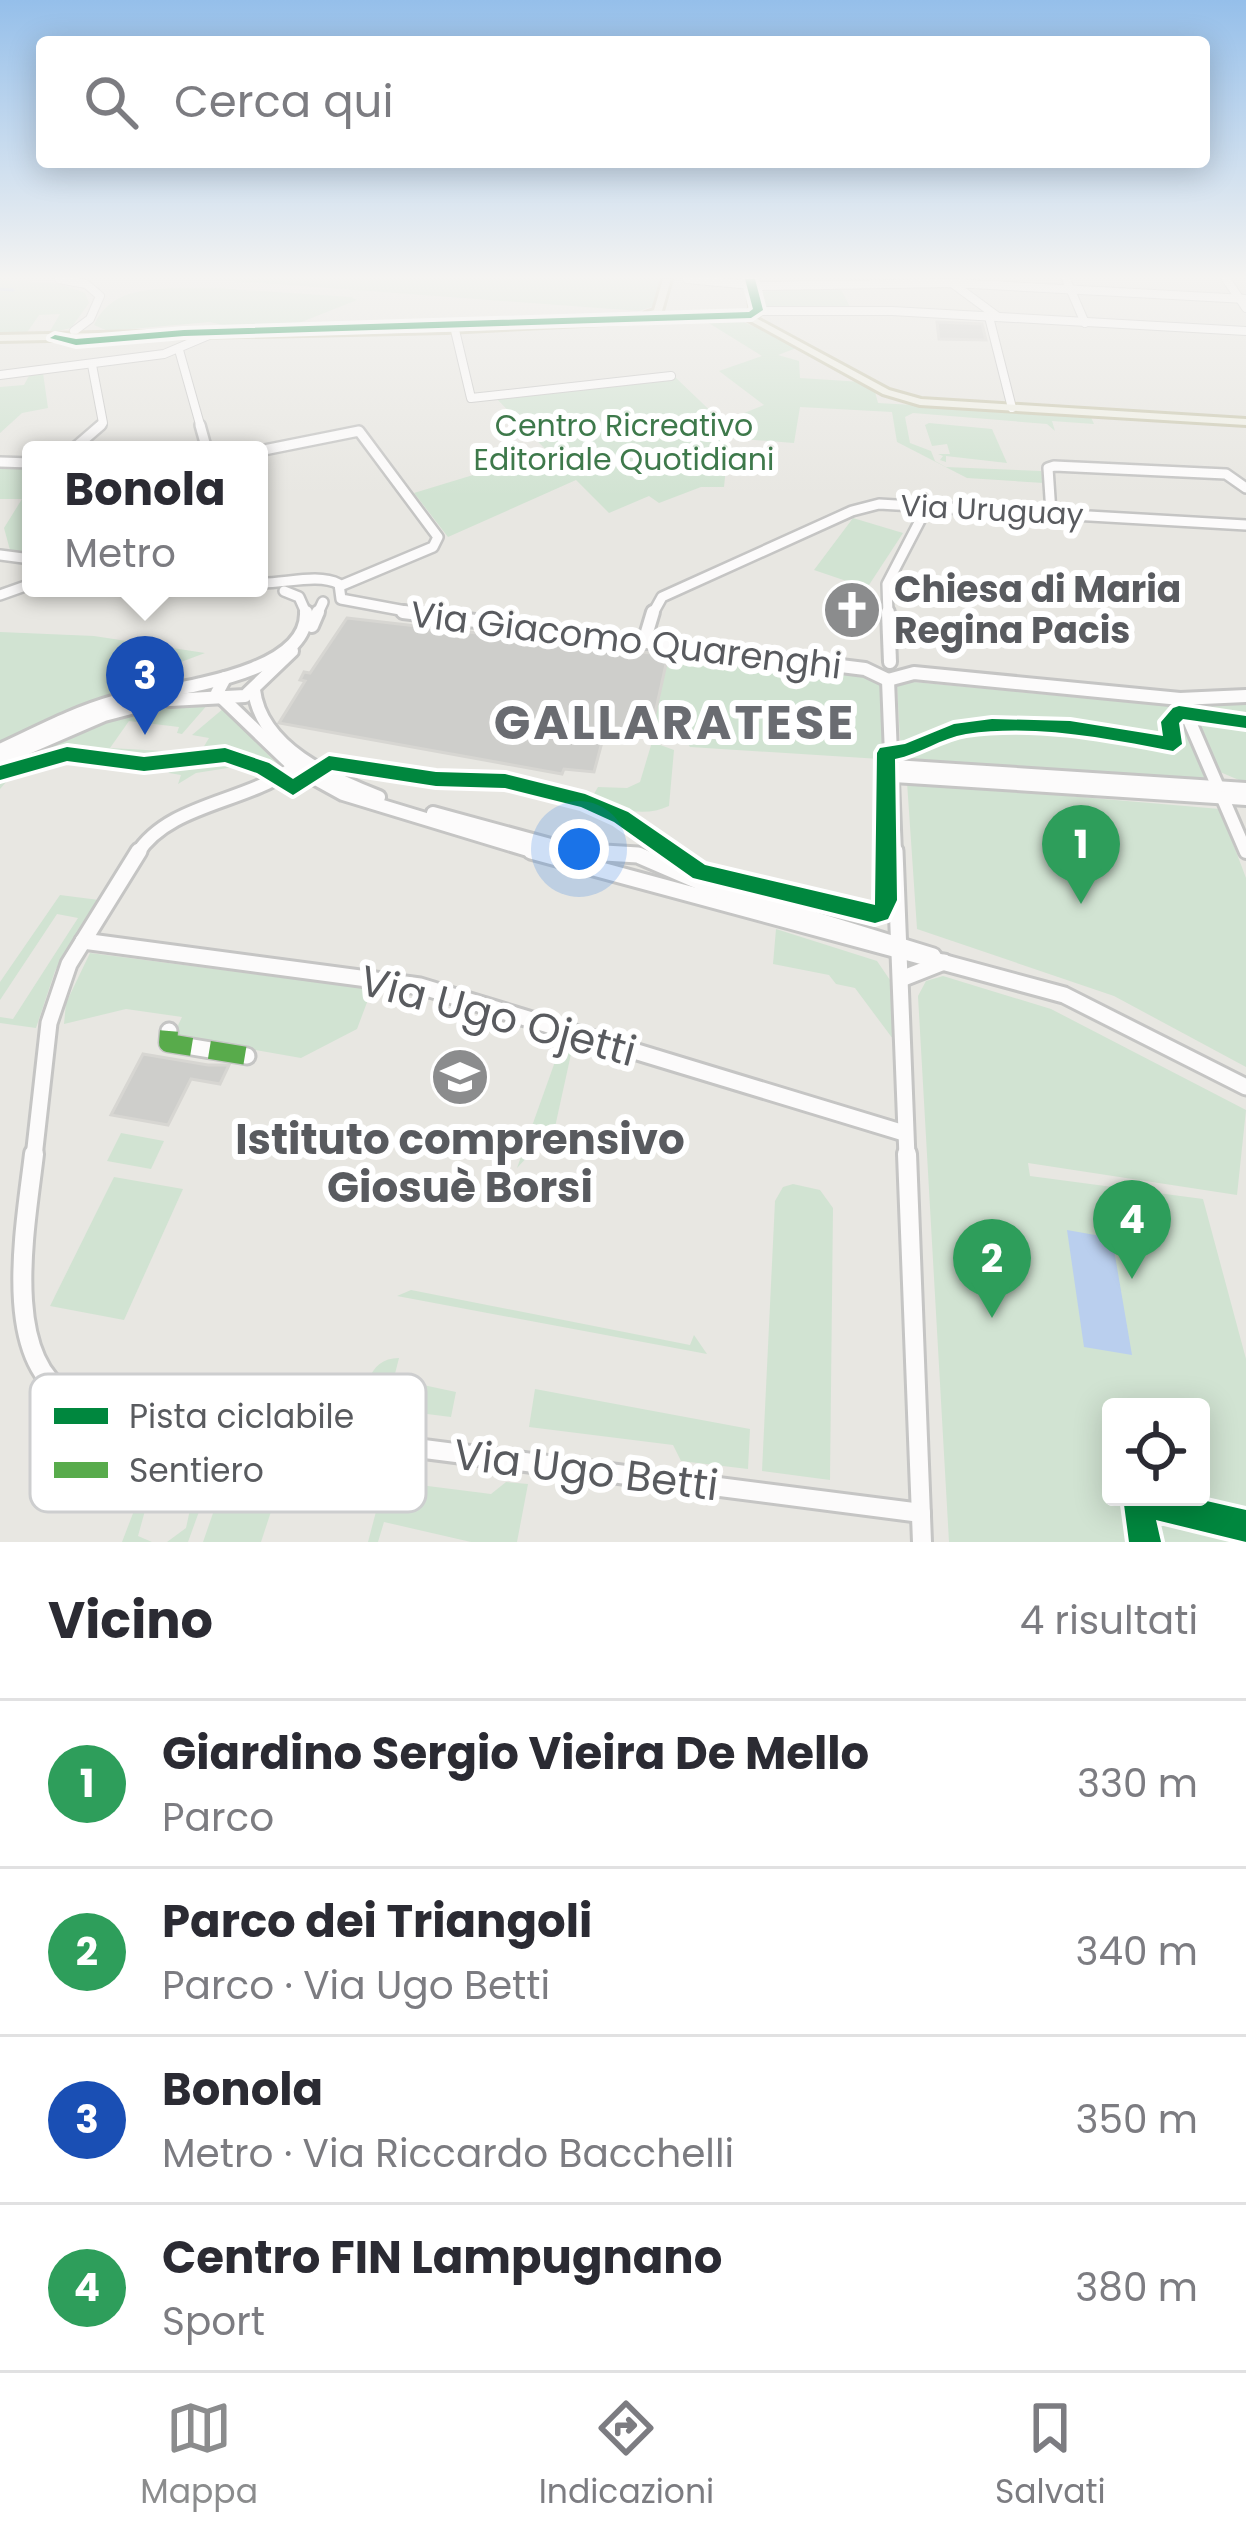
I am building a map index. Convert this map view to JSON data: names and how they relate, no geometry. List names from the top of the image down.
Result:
{
  "streets": {
    "street": [
      "Via Uruguay",
      "Via Giacomo Quarenghi",
      "Via Ugo Ojetti",
      "Via Ugo Betti"
    ]
  },
  "crossings": [
    ["Via Uruguay", "Via Giacomo Quarenghi"],
    ["Via Ugo Ojetti", "Via Ugo Betti"]
  ],
  "districts": ["GALLARATESE"],
  "parks": ["Centro Ricreativo Editoriale Quotidiani"],
  "places": {
    "church": ["Chiesa di Maria Regina Pacis"],
    "school or university": ["Istituto comprensivo Giosuè Borsi"]
  },
  "legend": ["Pista ciclabile", "Sentiero"],
  "page": {
    "search": "Cerca qui",
    "popup": ["Bonola", "Metro"],
    "pins": [
      "3",
      "1",
      "4",
      "2"
    ],
    "heading": ["Vicino", "4 risultati"],
    "list": [
      {
        "mark": "1",
        "name": "Giardino Sergio Vieira De Mello",
        "note": "Parco",
        "value": "330 m"
      },
      {
        "mark": "2",
        "name": "Parco dei Triangoli",
        "note": "Parco · Via Ugo Betti",
        "value": "340 m"
      },
      {
        "mark": "3",
        "name": "Bonola",
        "note": "Metro · Via Riccardo Bacchelli",
        "value": "350 m"
      },
      {
        "mark": "4",
        "name": "Centro FIN Lampugnano",
        "note": "Sport",
        "value": "380 m"
      }
    ],
    "nav": ["Mappa", "Indicazioni", "Salvati"]
  }
}
